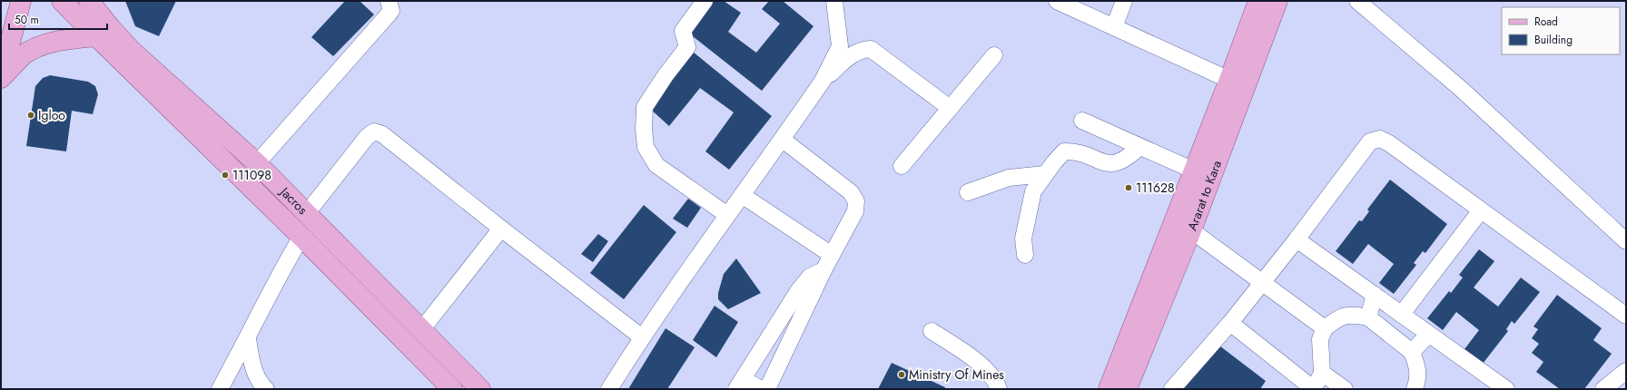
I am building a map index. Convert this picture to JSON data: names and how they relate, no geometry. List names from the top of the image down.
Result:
{
  "streets": {
    "main road": ["Ararat to Kara", "Jacros"]
  },
  "places": [
    "Igloo",
    "111098",
    "111628",
    "Ministry Of Mines"
  ],
  "legend": ["Road", "Building"],
  "scale_bar": "50 m"
}
